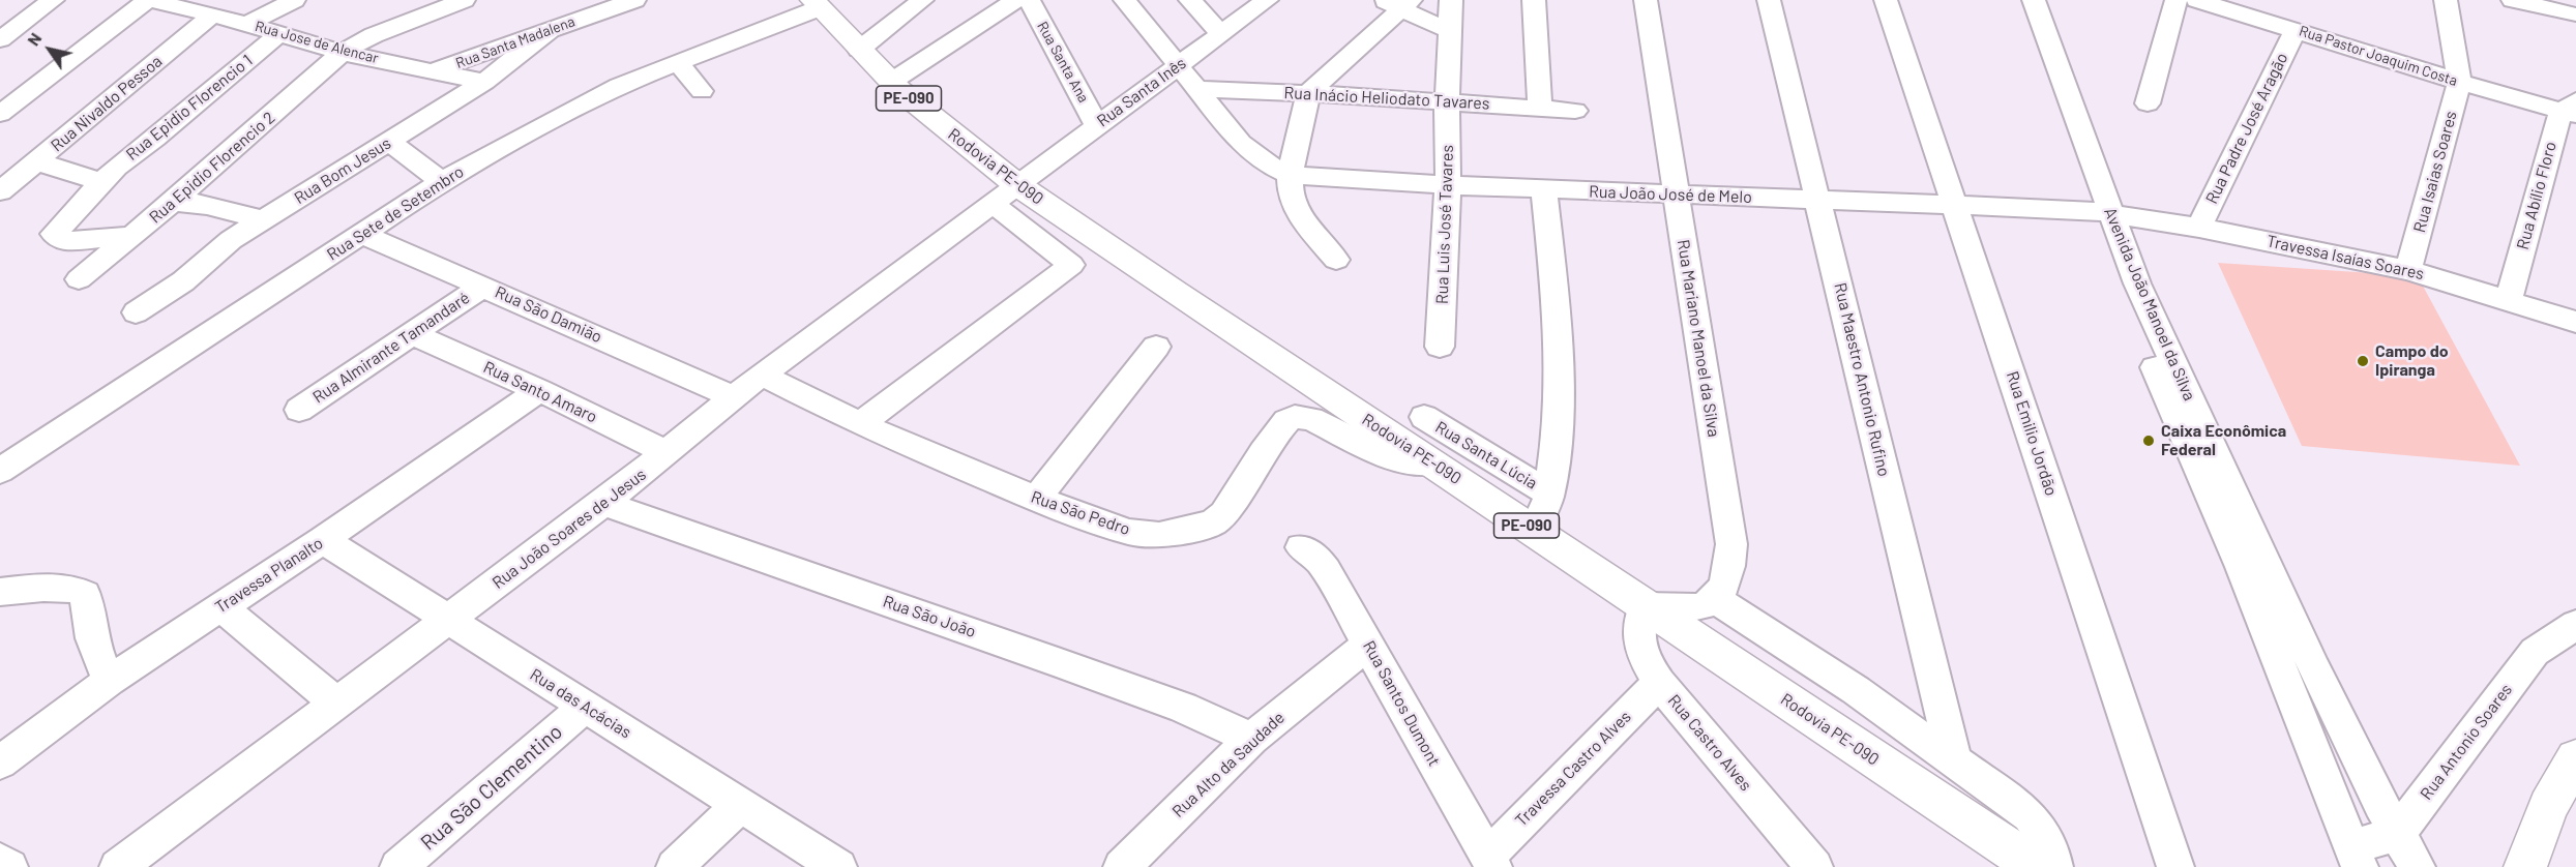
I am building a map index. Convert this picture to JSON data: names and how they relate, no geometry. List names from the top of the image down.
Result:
{
  "streets": {
    "main road": ["PE-090", "Rodovia PE-090"],
    "street": [
      "Rua Jose de Alencar",
      "Rua Santa Madalena",
      "Rua Pastor Joaquim Costa",
      "Rua Santa Ana",
      "Rua Santa Inês",
      "Rua Inácio Heliodato Tavares",
      "Rua Nivaldo Pessoa",
      "Rua Epidio Florencio 1",
      "Rua Padre José Aragão",
      "Rua Epidio Florencio 2",
      "Rua Bom Jesus",
      "Rua Isaias Soares",
      "Rua João José de Melo",
      "Rua Abílio Floro",
      "Rua Sete de Setembro",
      "Rua Luis José Tavares",
      "Travessa Isaías Soares",
      "Avenida João Manoel da Silva",
      "Rua São Damião",
      "Rua Mariano Manoel da Silva",
      "Rua Almirante Tamandaré",
      "Rua Maestro Antonio Rufino",
      "Rua Santo Amaro",
      "Rua Emilio Jordão",
      "Rua Santa Lúcia",
      "Rua São Pedro",
      "Rua João Soares de Jesus",
      "Travessa Planalto",
      "Rua São João",
      "Rua das Acácias",
      "Rua Santos Dumont",
      "Rua Antonio Soares",
      "Rua Castro Alves",
      "Rua Alto da Saudade",
      "Travessa Castro Alves",
      "Rua São Clementino"
    ]
  },
  "crossings": [
    ["Rua Jose de Alencar", "Rua Santa Madalena"],
    ["Rua Jose de Alencar", "Rua Nivaldo Pessoa"],
    ["Rua Jose de Alencar", "Rua Epidio Florencio 1"],
    ["Rua Jose de Alencar", "Rua Epidio Florencio 2"],
    ["Rua Jose de Alencar", "Rua Bom Jesus"],
    ["Rua Santa Madalena", "Rua Bom Jesus"],
    ["Rua Pastor Joaquim Costa", "Rua Padre José Aragão"],
    ["Rua Pastor Joaquim Costa", "Rua Isaias Soares"],
    ["Rua Pastor Joaquim Costa", "Rua Abílio Floro"],
    ["Rua Santa Ana", "Rua Santa Inês"],
    ["Rua Santa Inês", "Rodovia PE-090"],
    ["Rua Santa Inês", "Rua João Soares de Jesus"],
    ["Rua Inácio Heliodato Tavares", "Rua João José de Melo"],
    ["Rua Inácio Heliodato Tavares", "Rua Luis José Tavares"],
    ["Rua Epidio Florencio 1", "Rua Epidio Florencio 2"],
    ["Rua Padre José Aragão", "Travessa Isaías Soares"],
    ["Rodovia PE-090", "Rua Sete de Setembro"],
    ["Rodovia PE-090", "Rua São Pedro"],
    ["Rodovia PE-090", "Rua João Soares de Jesus"],
    ["Rodovia PE-090", "Rua Castro Alves"],
    ["Rua Isaias Soares", "Travessa Isaías Soares"],
    ["Rua João José de Melo", "Rua Luis José Tavares"],
    ["Rua João José de Melo", "Travessa Isaías Soares"],
    ["Rua João José de Melo", "Avenida João Manoel da Silva"],
    ["Rua João José de Melo", "Rua Mariano Manoel da Silva"],
    ["Rua João José de Melo", "Rua Maestro Antonio Rufino"],
    ["Rua João José de Melo", "Rua Emilio Jordão"],
    ["Rua Abílio Floro", "Travessa Isaías Soares"],
    ["Rua Sete de Setembro", "Rua São Damião"],
    ["Travessa Isaías Soares", "Avenida João Manoel da Silva"],
    ["Avenida João Manoel da Silva", "Rua Antonio Soares"],
    ["Rua São Damião", "Rua Almirante Tamandaré"],
    ["Rua São Damião", "Rua João Soares de Jesus"],
    ["Rua Almirante Tamandaré", "Rua Santo Amaro"],
    ["Rua Santo Amaro", "Rua João Soares de Jesus"],
    ["Rua Santo Amaro", "Travessa Planalto"],
    ["Rua São Pedro", "Rua João Soares de Jesus"],
    ["Rua João Soares de Jesus", "Rua São João"],
    ["Rua João Soares de Jesus", "Rua das Acácias"],
    ["Travessa Planalto", "Rua das Acácias"],
    ["Rua São João", "Rua Alto da Saudade"],
    ["Rua das Acácias", "Rua São Clementino"],
    ["Rua Santos Dumont", "Rua Alto da Saudade"],
    ["Rua Santos Dumont", "Travessa Castro Alves"],
    ["Rua Castro Alves", "Travessa Castro Alves"]
  ],
  "places": ["Campo do Ipiranga", "Caixa Econômica Federal"],
  "north": "top left"
}
